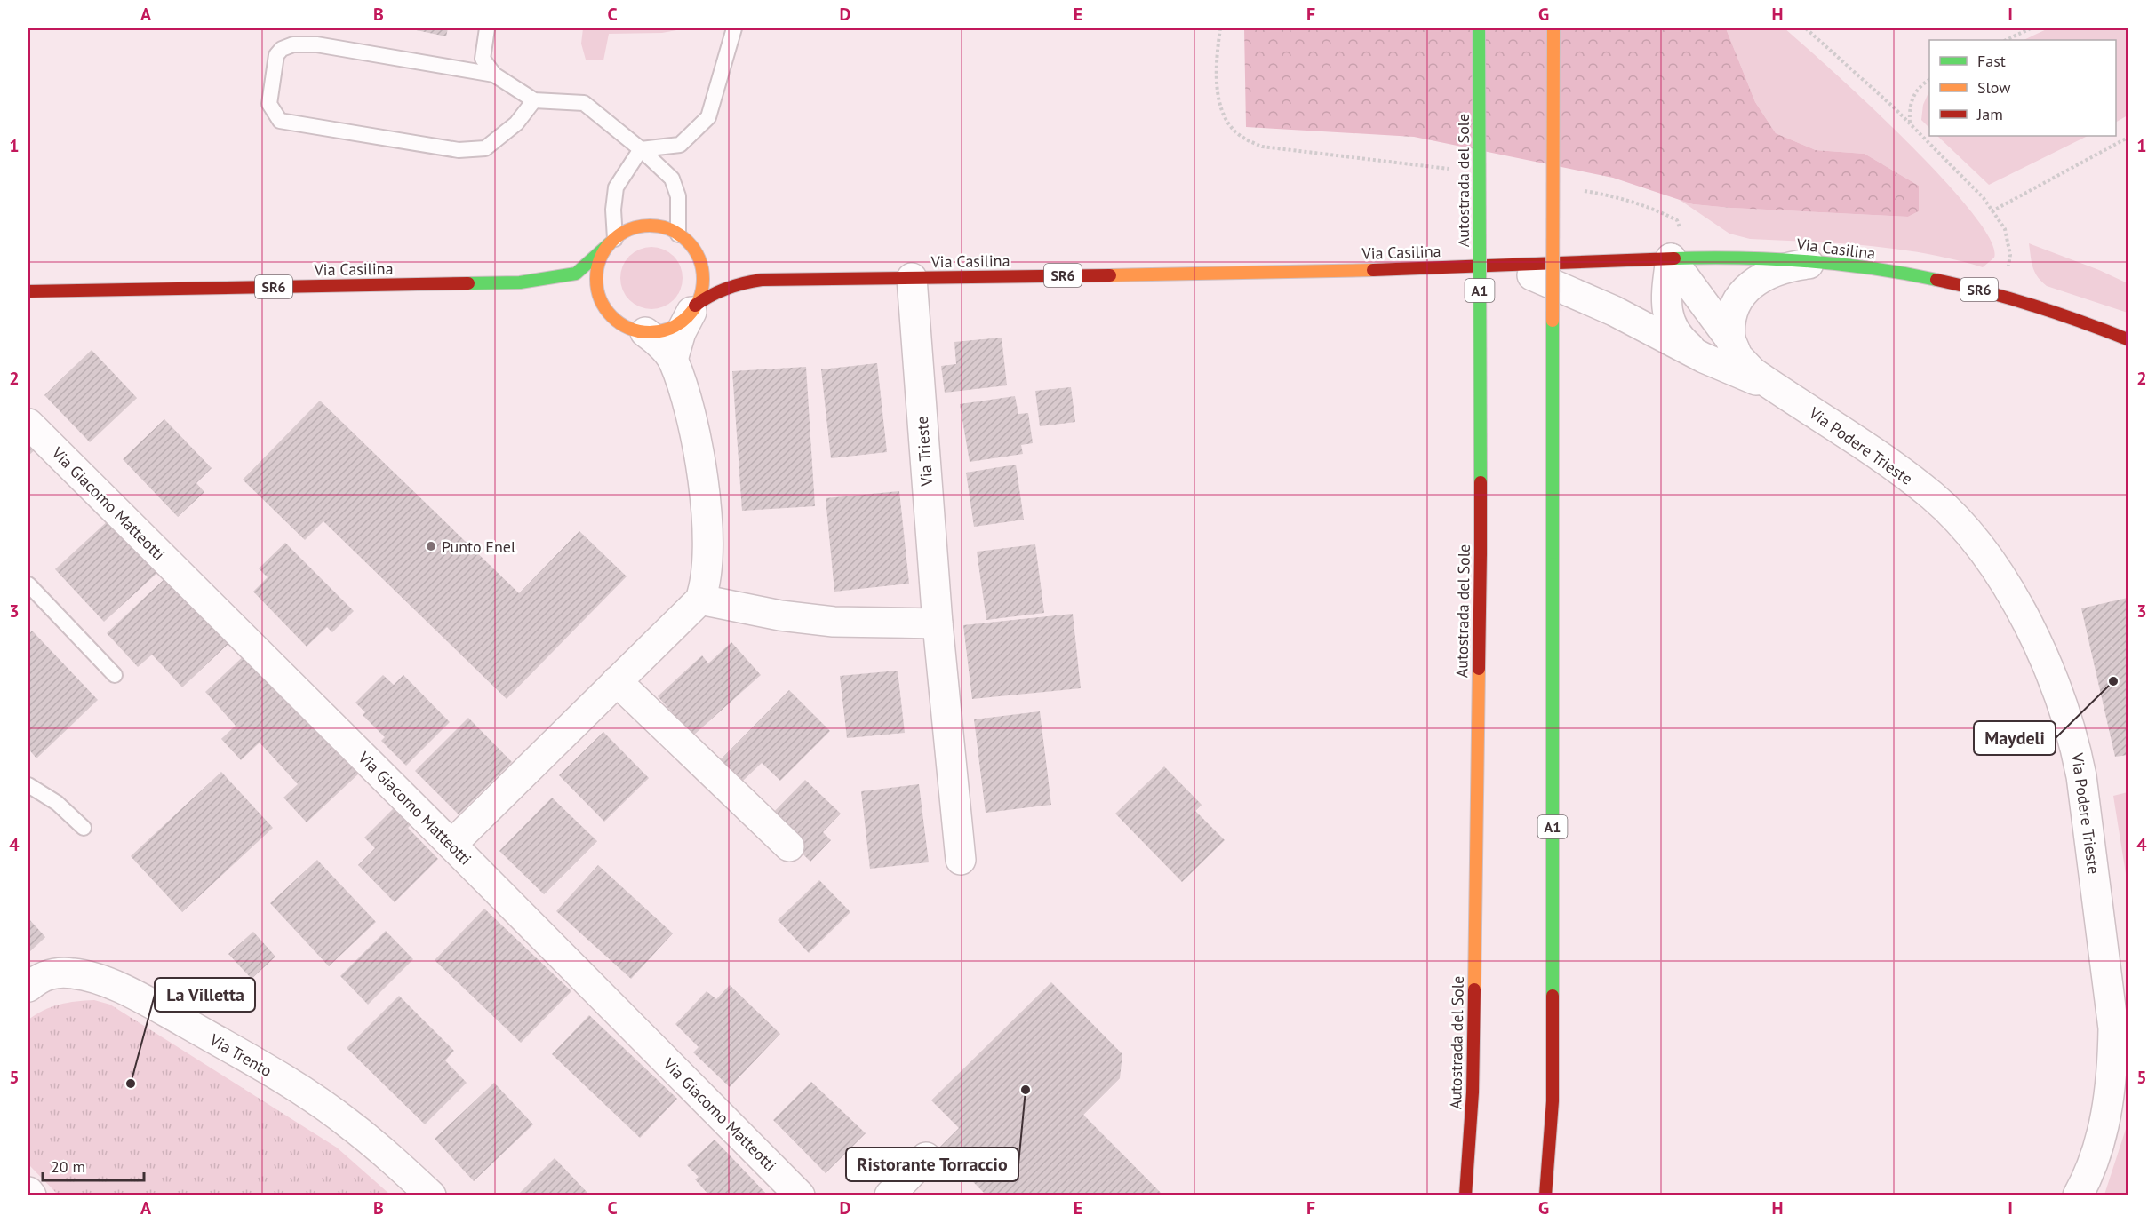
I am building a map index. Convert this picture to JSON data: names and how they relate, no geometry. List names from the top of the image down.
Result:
{
  "streets": {
    "main road": [
      "Autostrada del Sole",
      "Via Casilina",
      "SR6",
      "A1"
    ],
    "street": [
      "Via Podere Trieste",
      "Via Trieste",
      "Via Giacomo Matteotti",
      "Via Trento"
    ]
  },
  "crossings": [
    ["Via Casilina", "SR6"],
    ["Via Casilina", "Via Podere Trieste"],
    ["Via Casilina", "Via Trieste"]
  ],
  "places": [
    "Punto Enel",
    "Maydeli",
    "La Villetta",
    "Ristorante Torraccio"
  ],
  "legend": ["Fast", "Slow", "Jam"],
  "scale_bar": "20 m",
  "grid": {
    "columns": [
      "A",
      "B",
      "C",
      "D",
      "E",
      "F",
      "G",
      "H",
      "I"
    ],
    "rows": [
      "1",
      "2",
      "3",
      "4",
      "5"
    ]
  }
}
